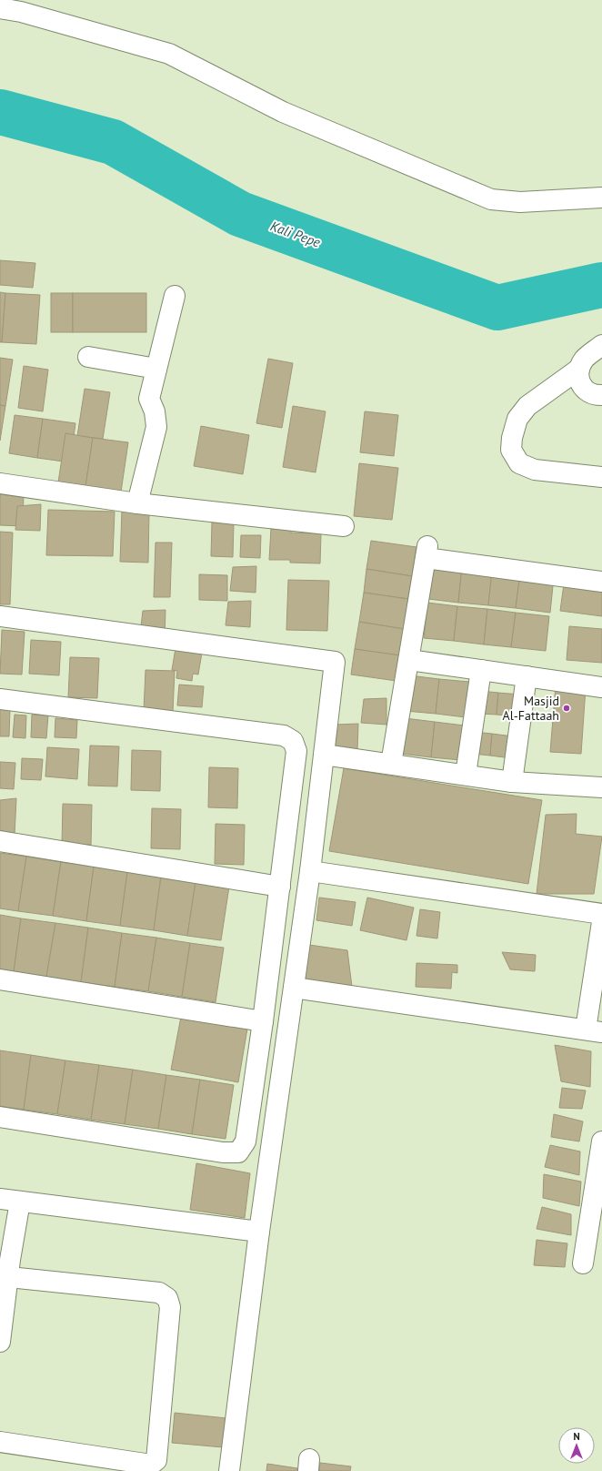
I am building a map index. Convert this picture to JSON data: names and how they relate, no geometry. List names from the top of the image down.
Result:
{
  "water": ["Kali Pepe"],
  "places": ["Masjid Al-Fattaah"],
  "north": "top"
}
